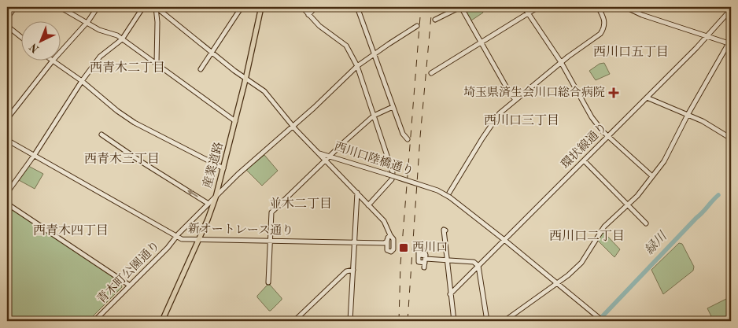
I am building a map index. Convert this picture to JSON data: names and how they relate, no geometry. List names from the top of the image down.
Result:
{
  "streets": {
    "main road": ["産業道路"],
    "street": [
      "環状線通り",
      "西川口陸橋通り",
      "新オートレース通り",
      "青木町公園通り"
    ]
  },
  "crossings": [
    ["環状線通り", "西川口陸橋通り"],
    ["西川口陸橋通り", "産業道路"],
    ["西川口陸橋通り", "青木町公園通り"],
    ["産業道路", "新オートレース通り"],
    ["産業道路", "青木町公園通り"],
    ["新オートレース通り", "青木町公園通り"]
  ],
  "districts": [
    "西川口五丁目",
    "西青木二丁目",
    "西川口三丁目",
    "西青木三丁目",
    "並木二丁目",
    "西青木四丁目",
    "西川口二丁目"
  ],
  "water": ["緑川"],
  "places": {
    "health": ["埼玉県済生会川口総合病院"],
    "transit": ["西川口"]
  },
  "north": "bottom left"
}
